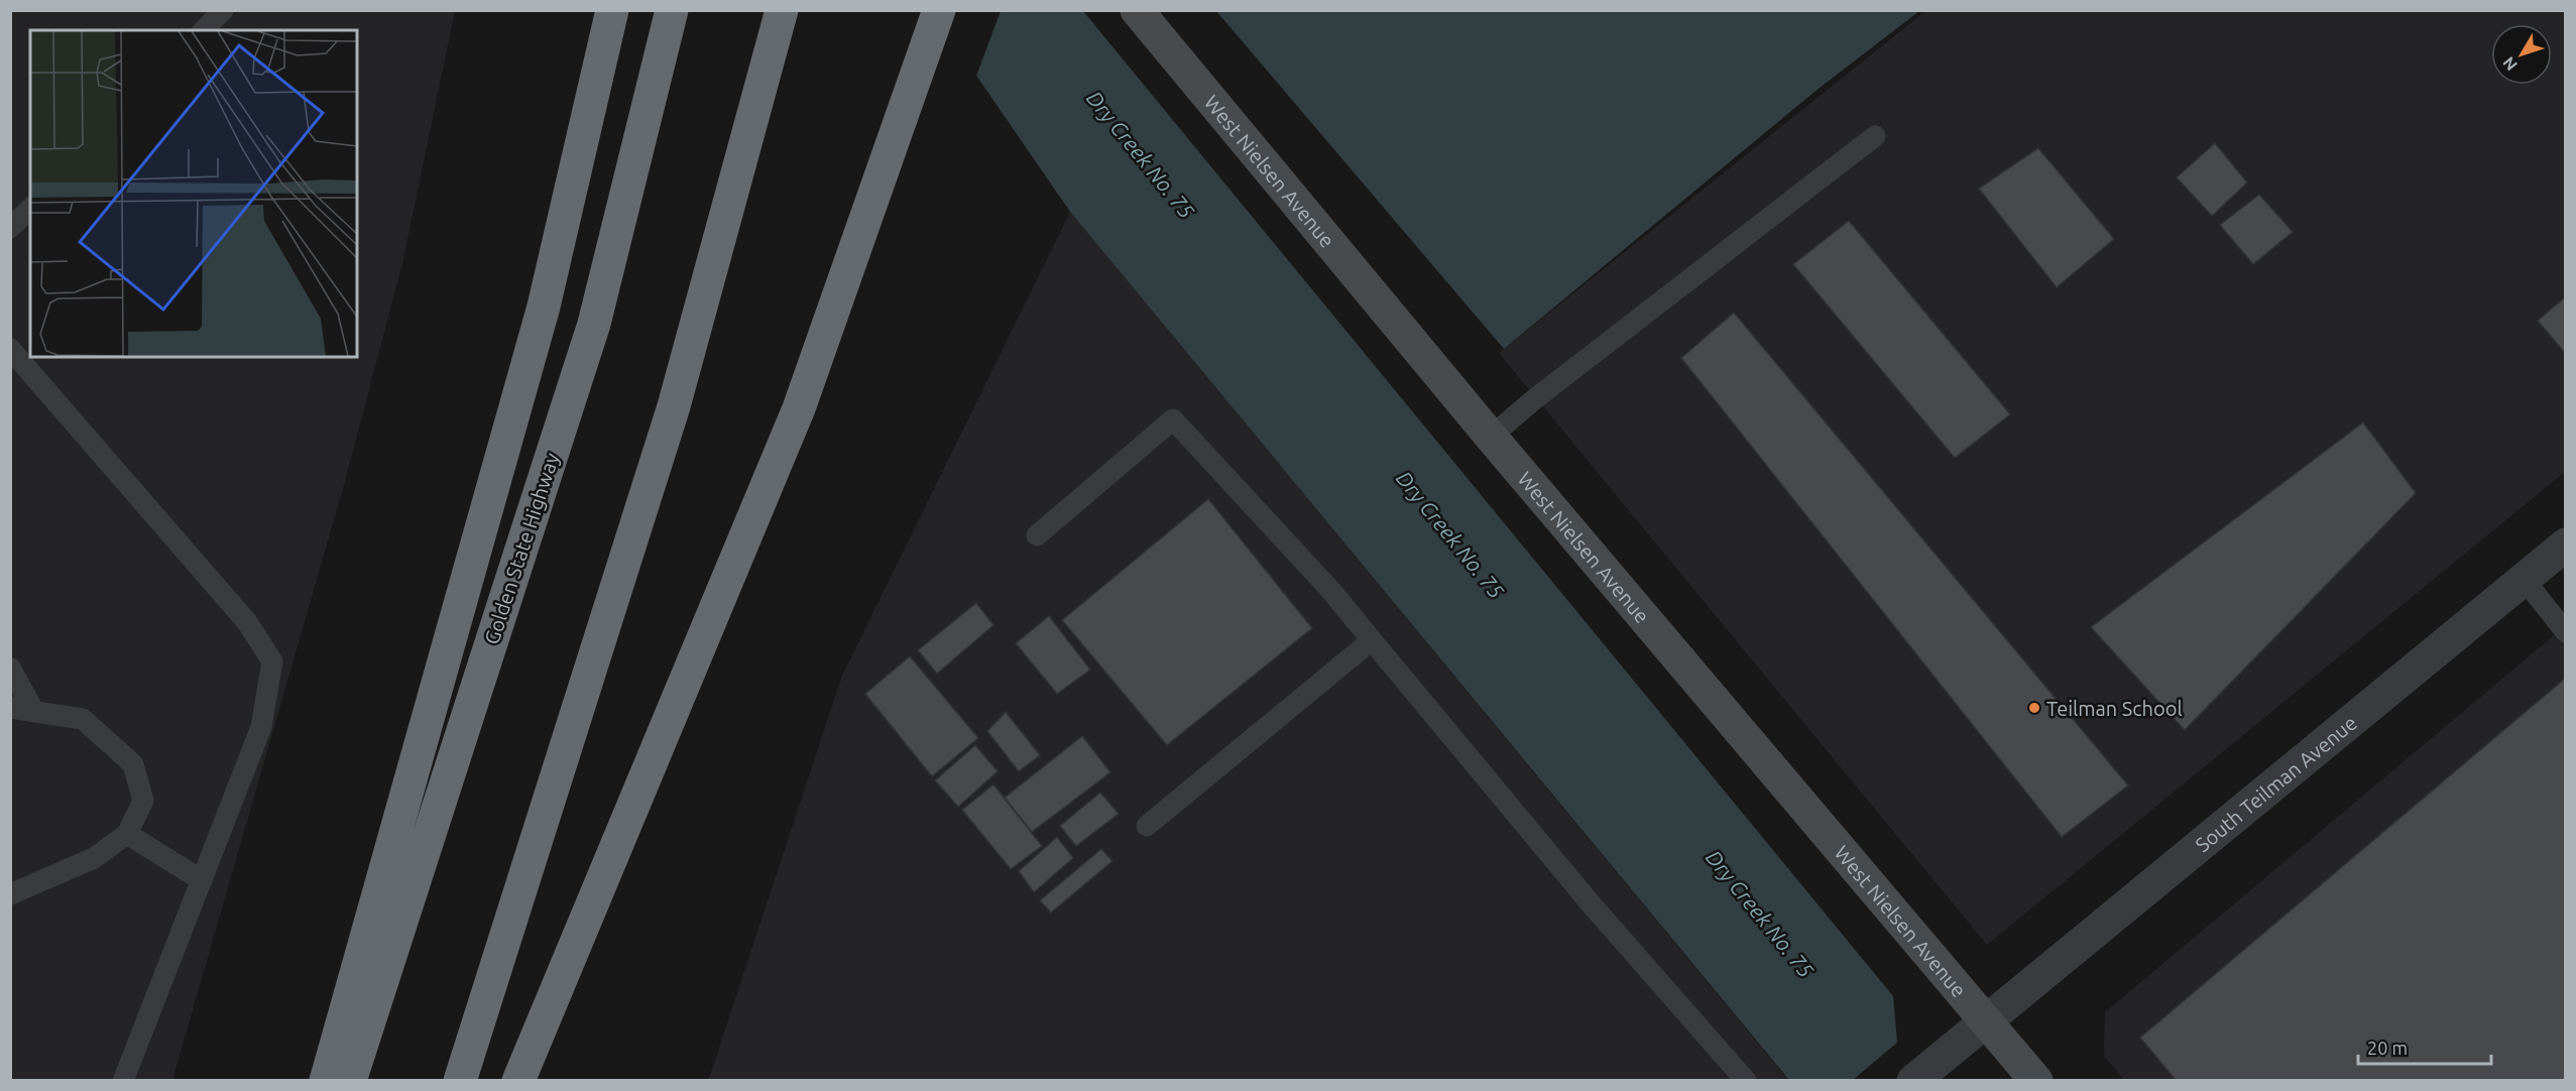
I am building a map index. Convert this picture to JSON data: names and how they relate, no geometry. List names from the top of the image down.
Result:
{
  "streets": {
    "highway": ["Golden State Highway"],
    "street": ["West Nielsen Avenue", "South Teilman Avenue"]
  },
  "crossings": [
    ["West Nielsen Avenue", "South Teilman Avenue"]
  ],
  "water": ["Dry Creek No. 75"],
  "places": ["Teilman School"],
  "scale_bar": "20 m",
  "north": "bottom left"
}
